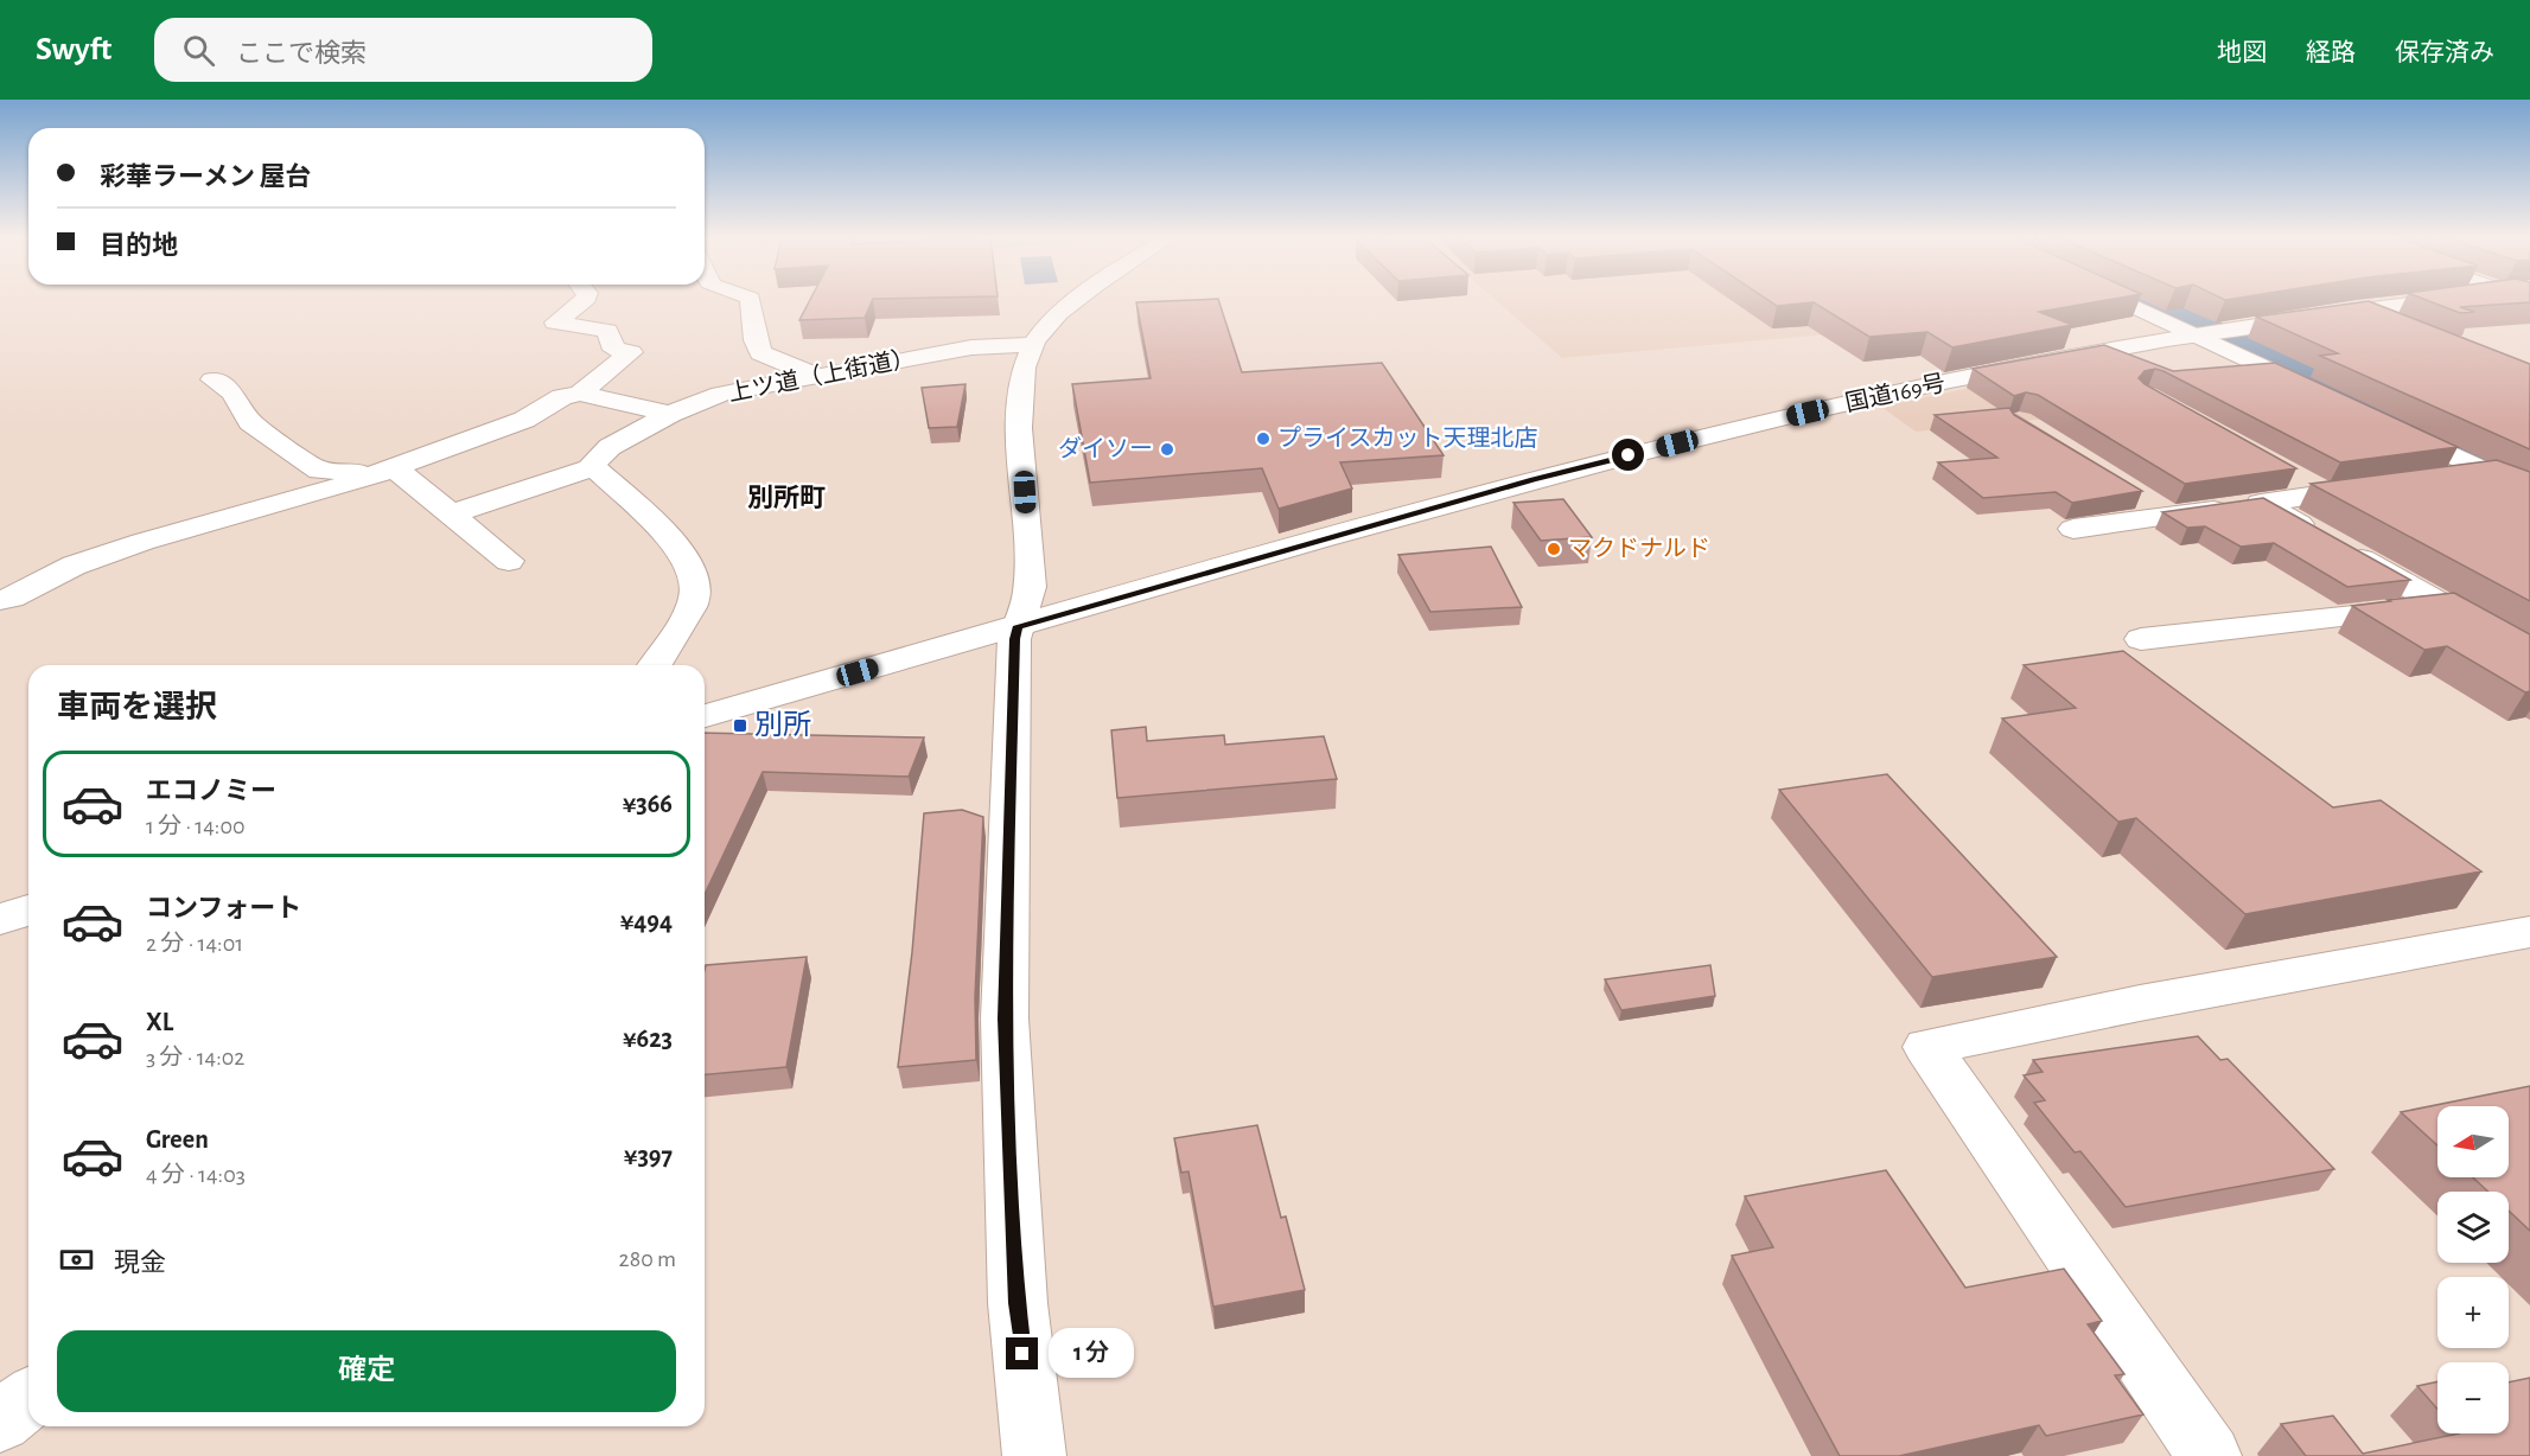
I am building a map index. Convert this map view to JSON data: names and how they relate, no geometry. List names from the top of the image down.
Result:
{
  "streets": {
    "main road": ["上ツ道（上街道）", "国道169号"]
  },
  "districts": ["別所町"],
  "places": {
    "other": ["プライスカット天理北店", "ダイソー", "マクドナルド"],
    "transit": ["別所"]
  },
  "north": "left",
  "page": {
    "header": "Swyft",
    "search": "ここで検索",
    "nav": ["地図", "経路", "保存済み"],
    "banner": ["彩華ラーメン 屋台", "目的地"],
    "heading": "車両を選択",
    "list": [
      {
        "name": "エコノミー",
        "note": "1 分 · 14:00",
        "value": "¥366"
      },
      {
        "name": "コンフォート",
        "note": "2 分 · 14:01",
        "value": "¥494"
      },
      {
        "name": "XL",
        "note": "3 分 · 14:02",
        "value": "¥623"
      },
      {
        "name": "Green",
        "note": "4 分 · 14:03",
        "value": "¥397"
      }
    ],
    "map_buttons": ["+", "−"],
    "pay": ["現金", "280 m"],
    "buttons": "確定",
    "bubble": "1 分"
  }
}
